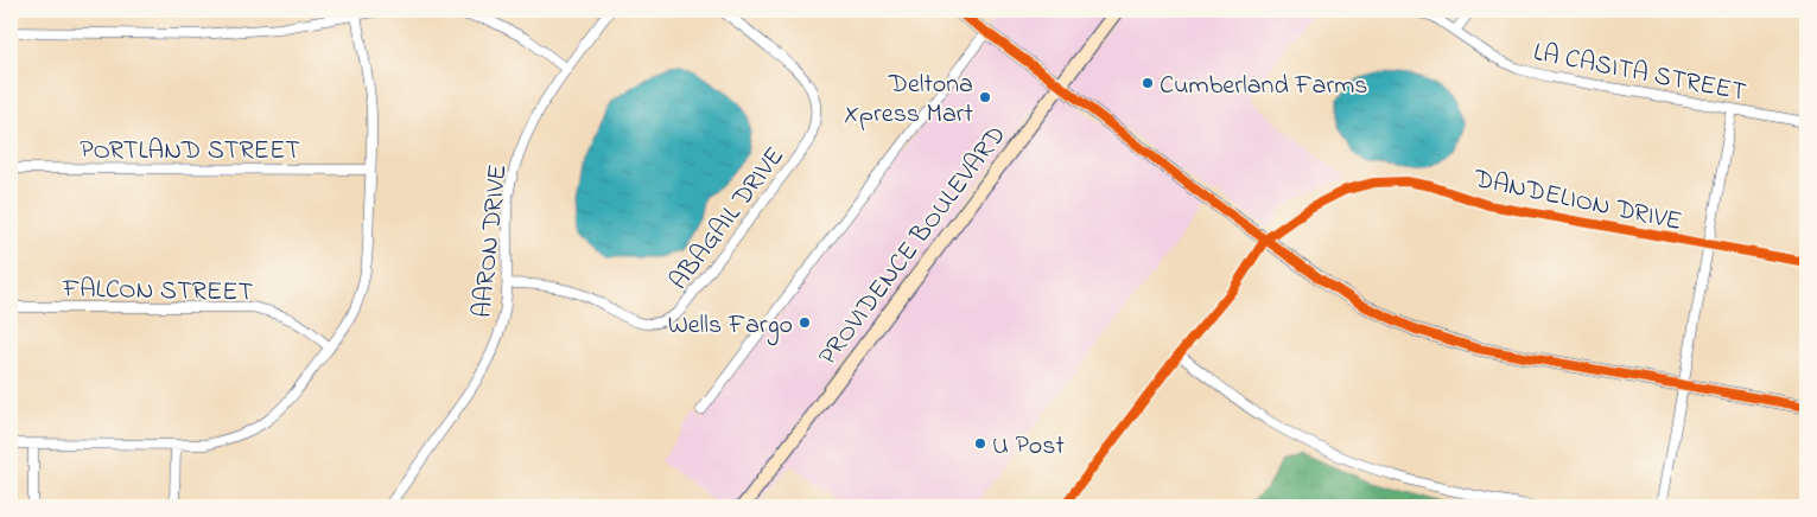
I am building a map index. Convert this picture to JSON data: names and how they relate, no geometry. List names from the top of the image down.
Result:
{
  "streets": {
    "main road": ["PROVIDENCE BOULEVARD"],
    "street": [
      "LA CASITA STREET",
      "PORTLAND STREET",
      "DANDELION DRIVE",
      "ABAGAIL DRIVE",
      "AARON DRIVE",
      "FALCON STREET"
    ]
  },
  "crossings": [
    ["ABAGAIL DRIVE", "AARON DRIVE"]
  ],
  "places": [
    "Cumberland Farms",
    "Deltona Xpress Mart",
    "Wells Fargo",
    "U Post"
  ]
}
